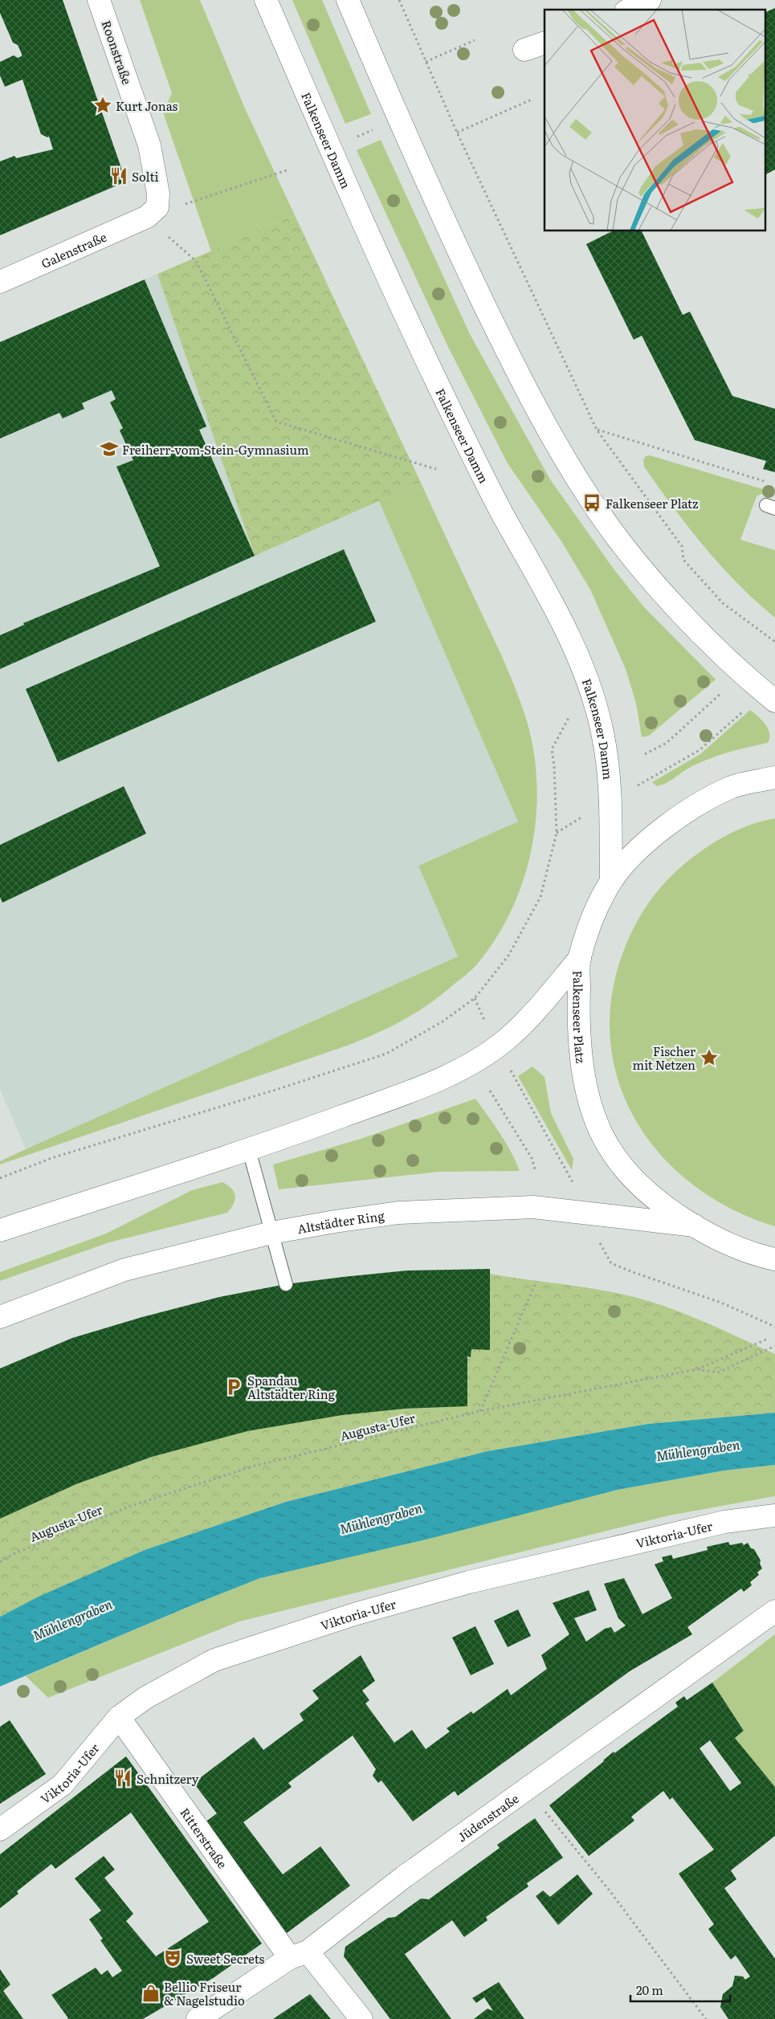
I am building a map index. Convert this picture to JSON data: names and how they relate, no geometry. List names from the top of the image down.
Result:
{
  "streets": {
    "main road": [
      "Roonstraße",
      "Falkenseer Damm",
      "Galenstraße",
      "Falkenseer Platz",
      "Altstädter Ring",
      "Viktoria-Ufer",
      "Jüdenstraße",
      "Ritterstraße"
    ],
    "path": ["Augusta-Ufer"]
  },
  "crossings": [
    ["Roonstraße", "Galenstraße"],
    ["Falkenseer Damm", "Falkenseer Platz"],
    ["Falkenseer Platz", "Altstädter Ring"],
    ["Viktoria-Ufer", "Ritterstraße"],
    ["Jüdenstraße", "Ritterstraße"]
  ],
  "water": ["Mühlengraben"],
  "places": {
    "place": ["Kurt Jonas", "Fischer mit Netzen"],
    "restaurant": ["Solti", "Schnitzery"],
    "school or university": ["Freiherr-vom-Stein-Gymnasium"],
    "bus stop": ["Falkenseer Platz"],
    "parking": ["Spandau Altstädter Ring"],
    "theatre": ["Sweet Secrets"],
    "shop": ["Bellio Friseur & Nagelstudio"]
  },
  "scale_bar": "20 m"
}
